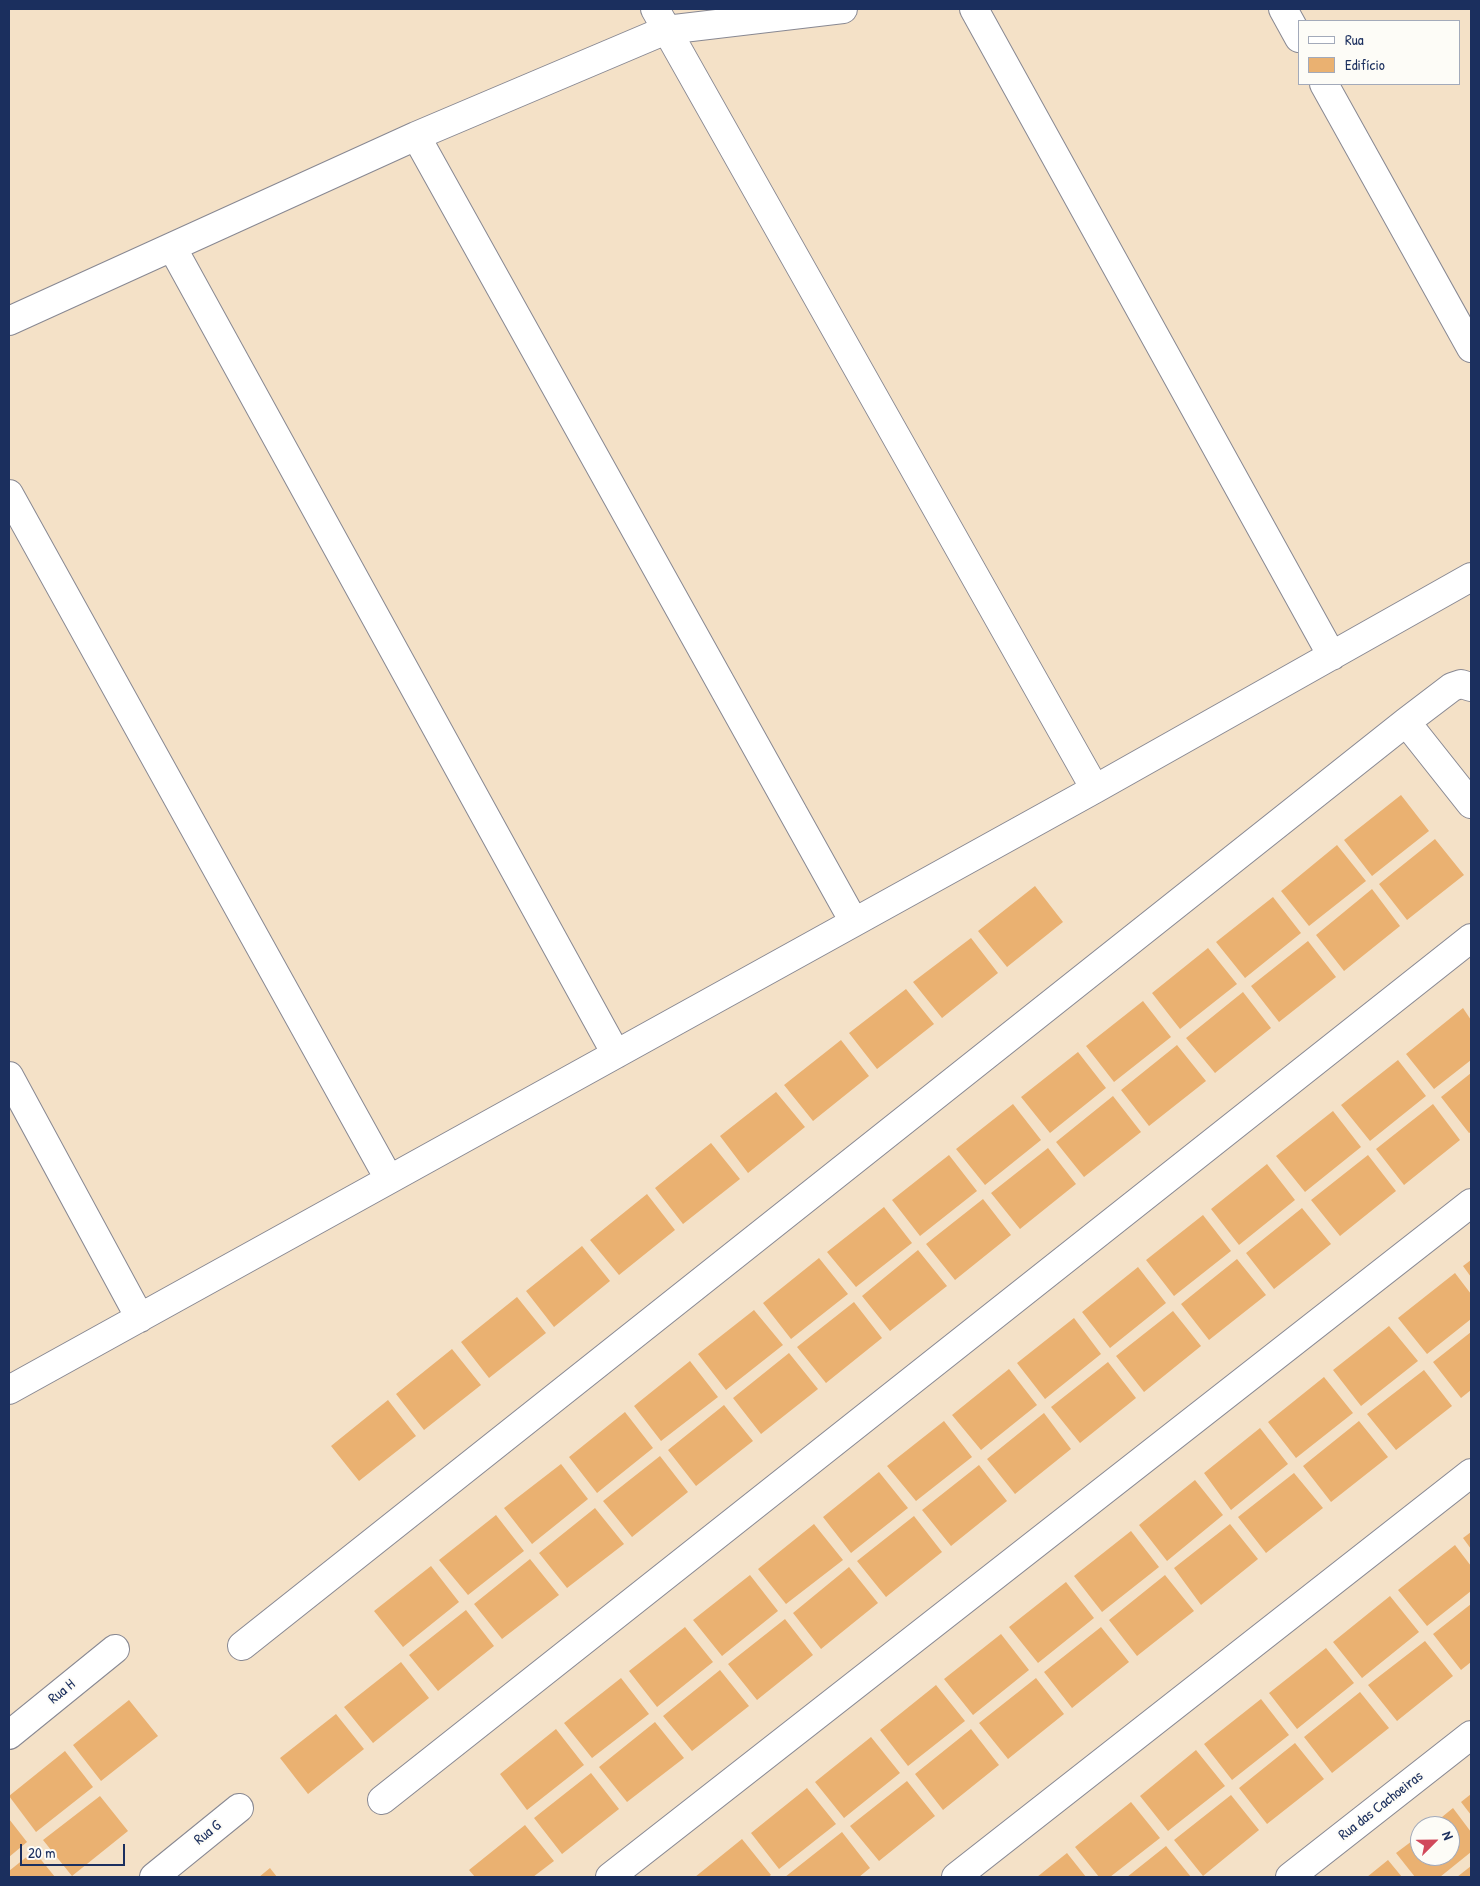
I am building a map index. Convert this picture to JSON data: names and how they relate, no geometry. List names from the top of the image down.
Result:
{
  "streets": {
    "street": ["Rua H", "Rua das Cachoeiras", "Rua G"]
  },
  "legend": ["Rua", "Edifício"],
  "scale_bar": "20 m",
  "north": "top right"
}
